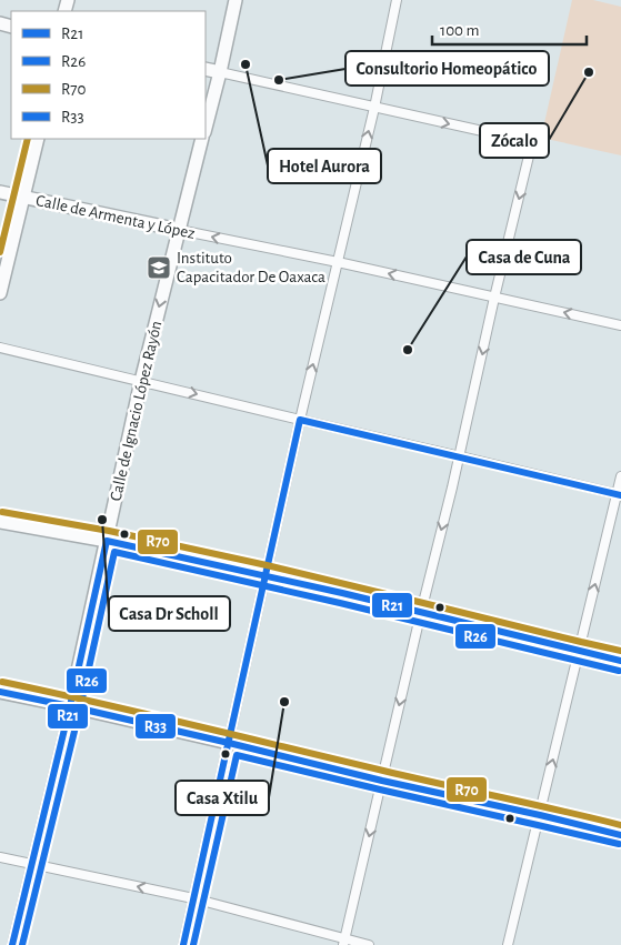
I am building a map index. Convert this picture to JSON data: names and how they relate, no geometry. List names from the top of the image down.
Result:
{
  "streets": {
    "main road": ["Calle de Armenta y López", "Calle de Ignacio López Rayón"]
  },
  "crossings": [
    ["Calle de Armenta y López", "Calle de Ignacio López Rayón"]
  ],
  "one_way": ["Calle de Armenta y López"],
  "places": {
    "other": [
      "Hotel Aurora",
      "Zócalo",
      "Consultorio Homeopático",
      "Casa de Cuna",
      "Casa Dr Scholl",
      "Casa Xtilu"
    ],
    "school or university": ["Instituto Capacitador De Oaxaca"]
  },
  "lines": [
    "transit line R70",
    "transit line R21",
    "transit line R26",
    "transit line R33"
  ],
  "legend": [
    "R21",
    "R26",
    "R70",
    "R33"
  ],
  "scale_bar": "100 m"
}
